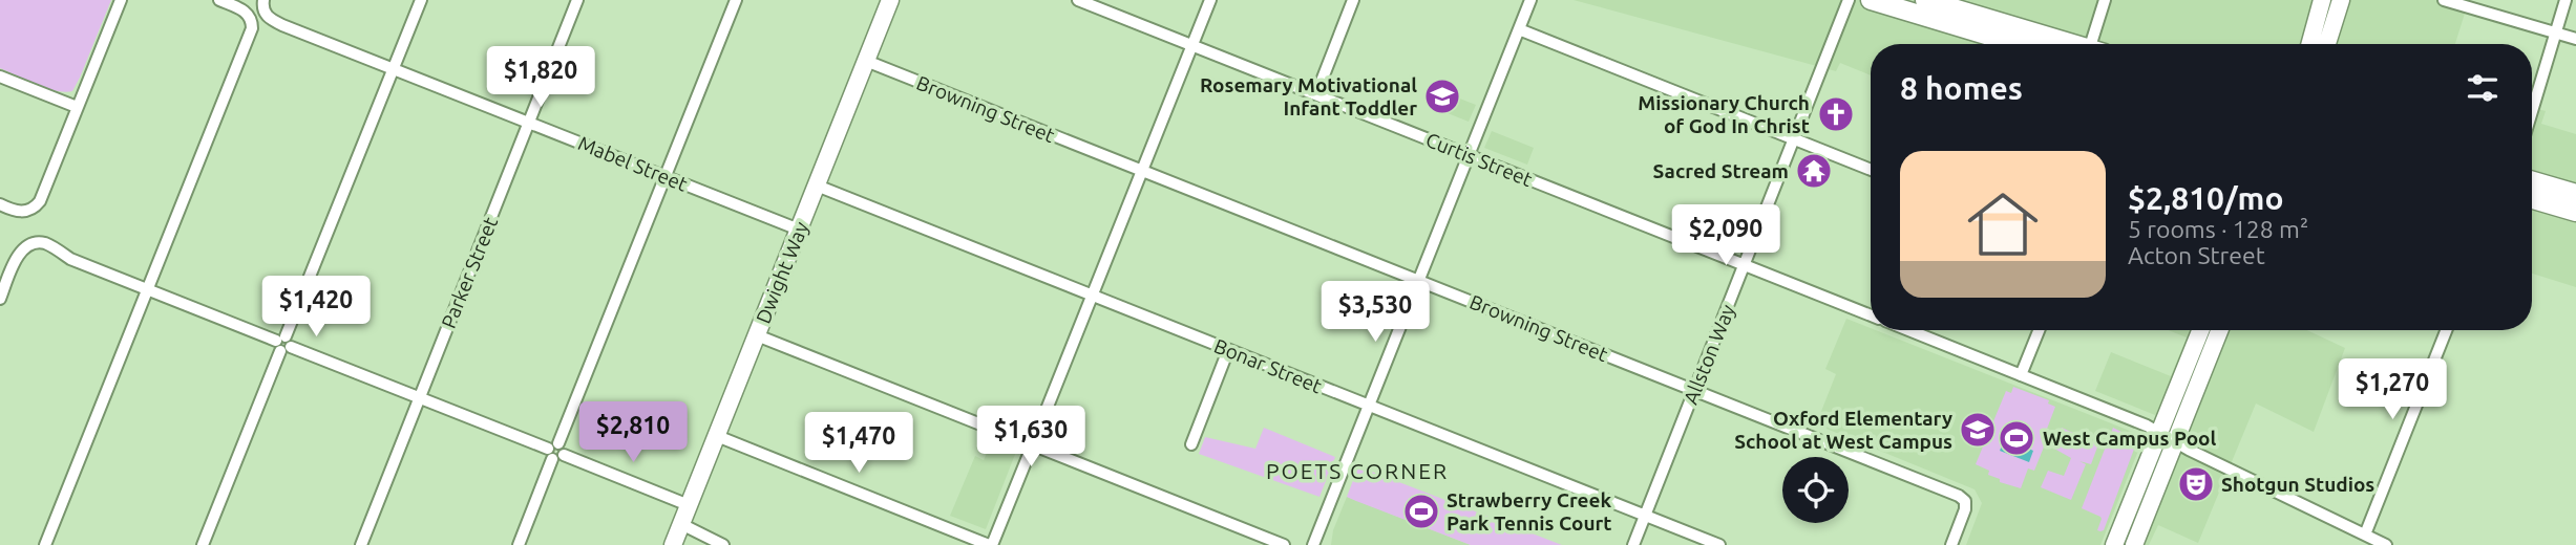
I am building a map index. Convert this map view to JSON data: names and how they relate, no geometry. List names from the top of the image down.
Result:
{
  "streets": {
    "main road": ["Dwight Way"],
    "street": [
      "Browning Street",
      "Curtis Street",
      "Mabel Street",
      "Parker Street",
      "Allston Way",
      "Bonar Street"
    ]
  },
  "crossings": [
    ["Browning Street", "Dwight Way"],
    ["Browning Street", "Allston Way"],
    ["Curtis Street", "Allston Way"],
    ["Mabel Street", "Parker Street"],
    ["Mabel Street", "Dwight Way"],
    ["Dwight Way", "Bonar Street"],
    ["Allston Way", "Bonar Street"]
  ],
  "districts": ["POETS CORNER"],
  "places": {
    "school or university": ["Rosemary Motivational Infant Toddler", "Oxford Elementary School at West Campus"],
    "church": ["Missionary Church of God In Christ"],
    "temple": ["Sacred Stream"],
    "sports": ["West Campus Pool", "Strawberry Creek Park Tennis Court"],
    "theatre": ["Shotgun Studios"]
  },
  "page": {
    "heading": "8 homes",
    "price": [
      "$1,820",
      "$2,090",
      "$1,420",
      "$3,530",
      "$1,270",
      "$2,810",
      "$1,630",
      "$1,470"
    ],
    "list": [
      {
        "name": "$2,810/mo",
        "note": "5 rooms · 128 m² · Acton Street"
      }
    ]
  }
}
